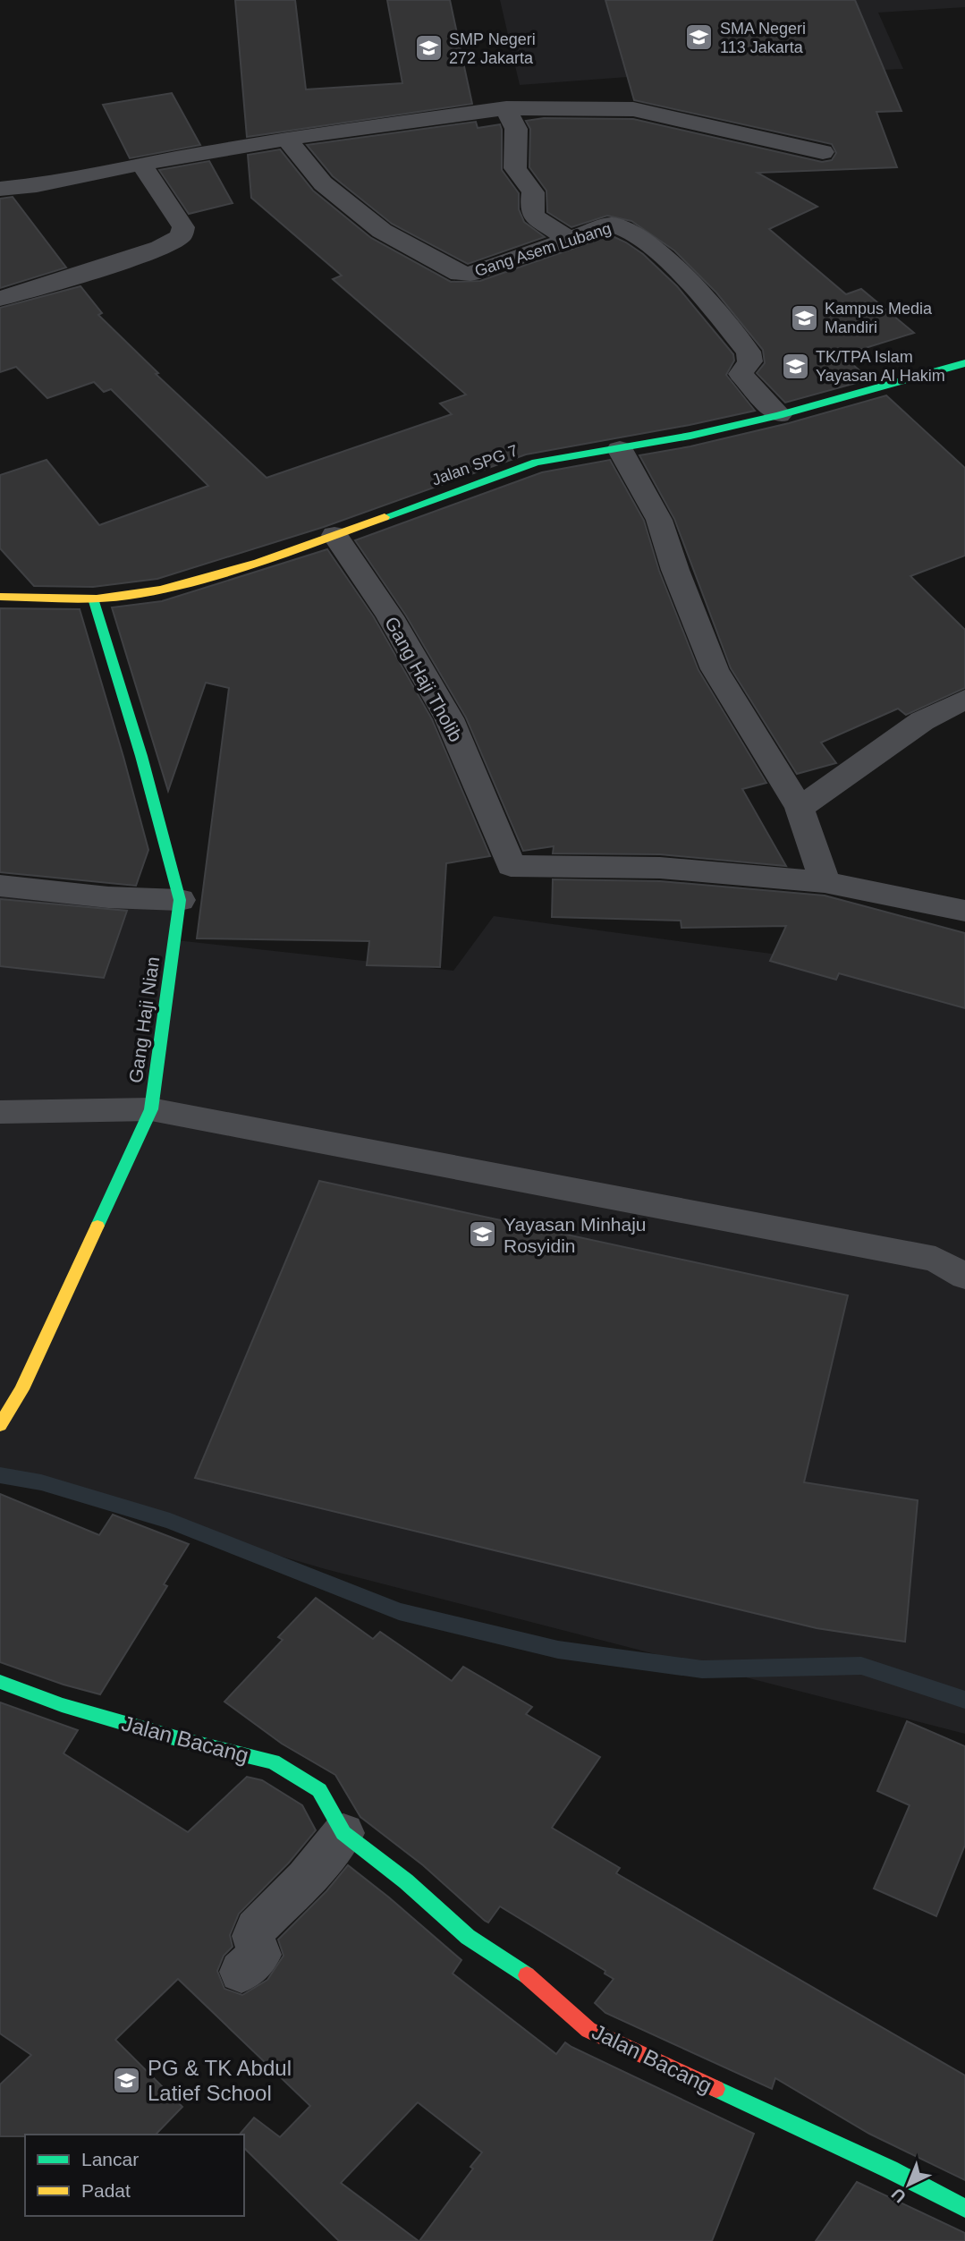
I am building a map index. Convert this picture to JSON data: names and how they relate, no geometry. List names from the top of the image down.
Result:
{
  "streets": {
    "street": [
      "Gang Asem Lubang",
      "Jalan SPG 7",
      "Gang Haji Tholib",
      "Gang Haji Nian",
      "Jalan Bacang"
    ]
  },
  "crossings": [
    ["Gang Asem Lubang", "Jalan SPG 7"],
    ["Jalan SPG 7", "Gang Haji Tholib"],
    ["Jalan SPG 7", "Gang Haji Nian"]
  ],
  "places": {
    "school or university": [
      "SMA Negeri 113 Jakarta",
      "SMP Negeri 272 Jakarta",
      "Kampus Media Mandiri",
      "TK/TPA Islam Yayasan Al Hakim",
      "Yayasan Minhaju Rosyidin",
      "PG & TK Abdul Latief School"
    ]
  },
  "legend": ["Lancar", "Padat"],
  "north": "bottom left"
}
